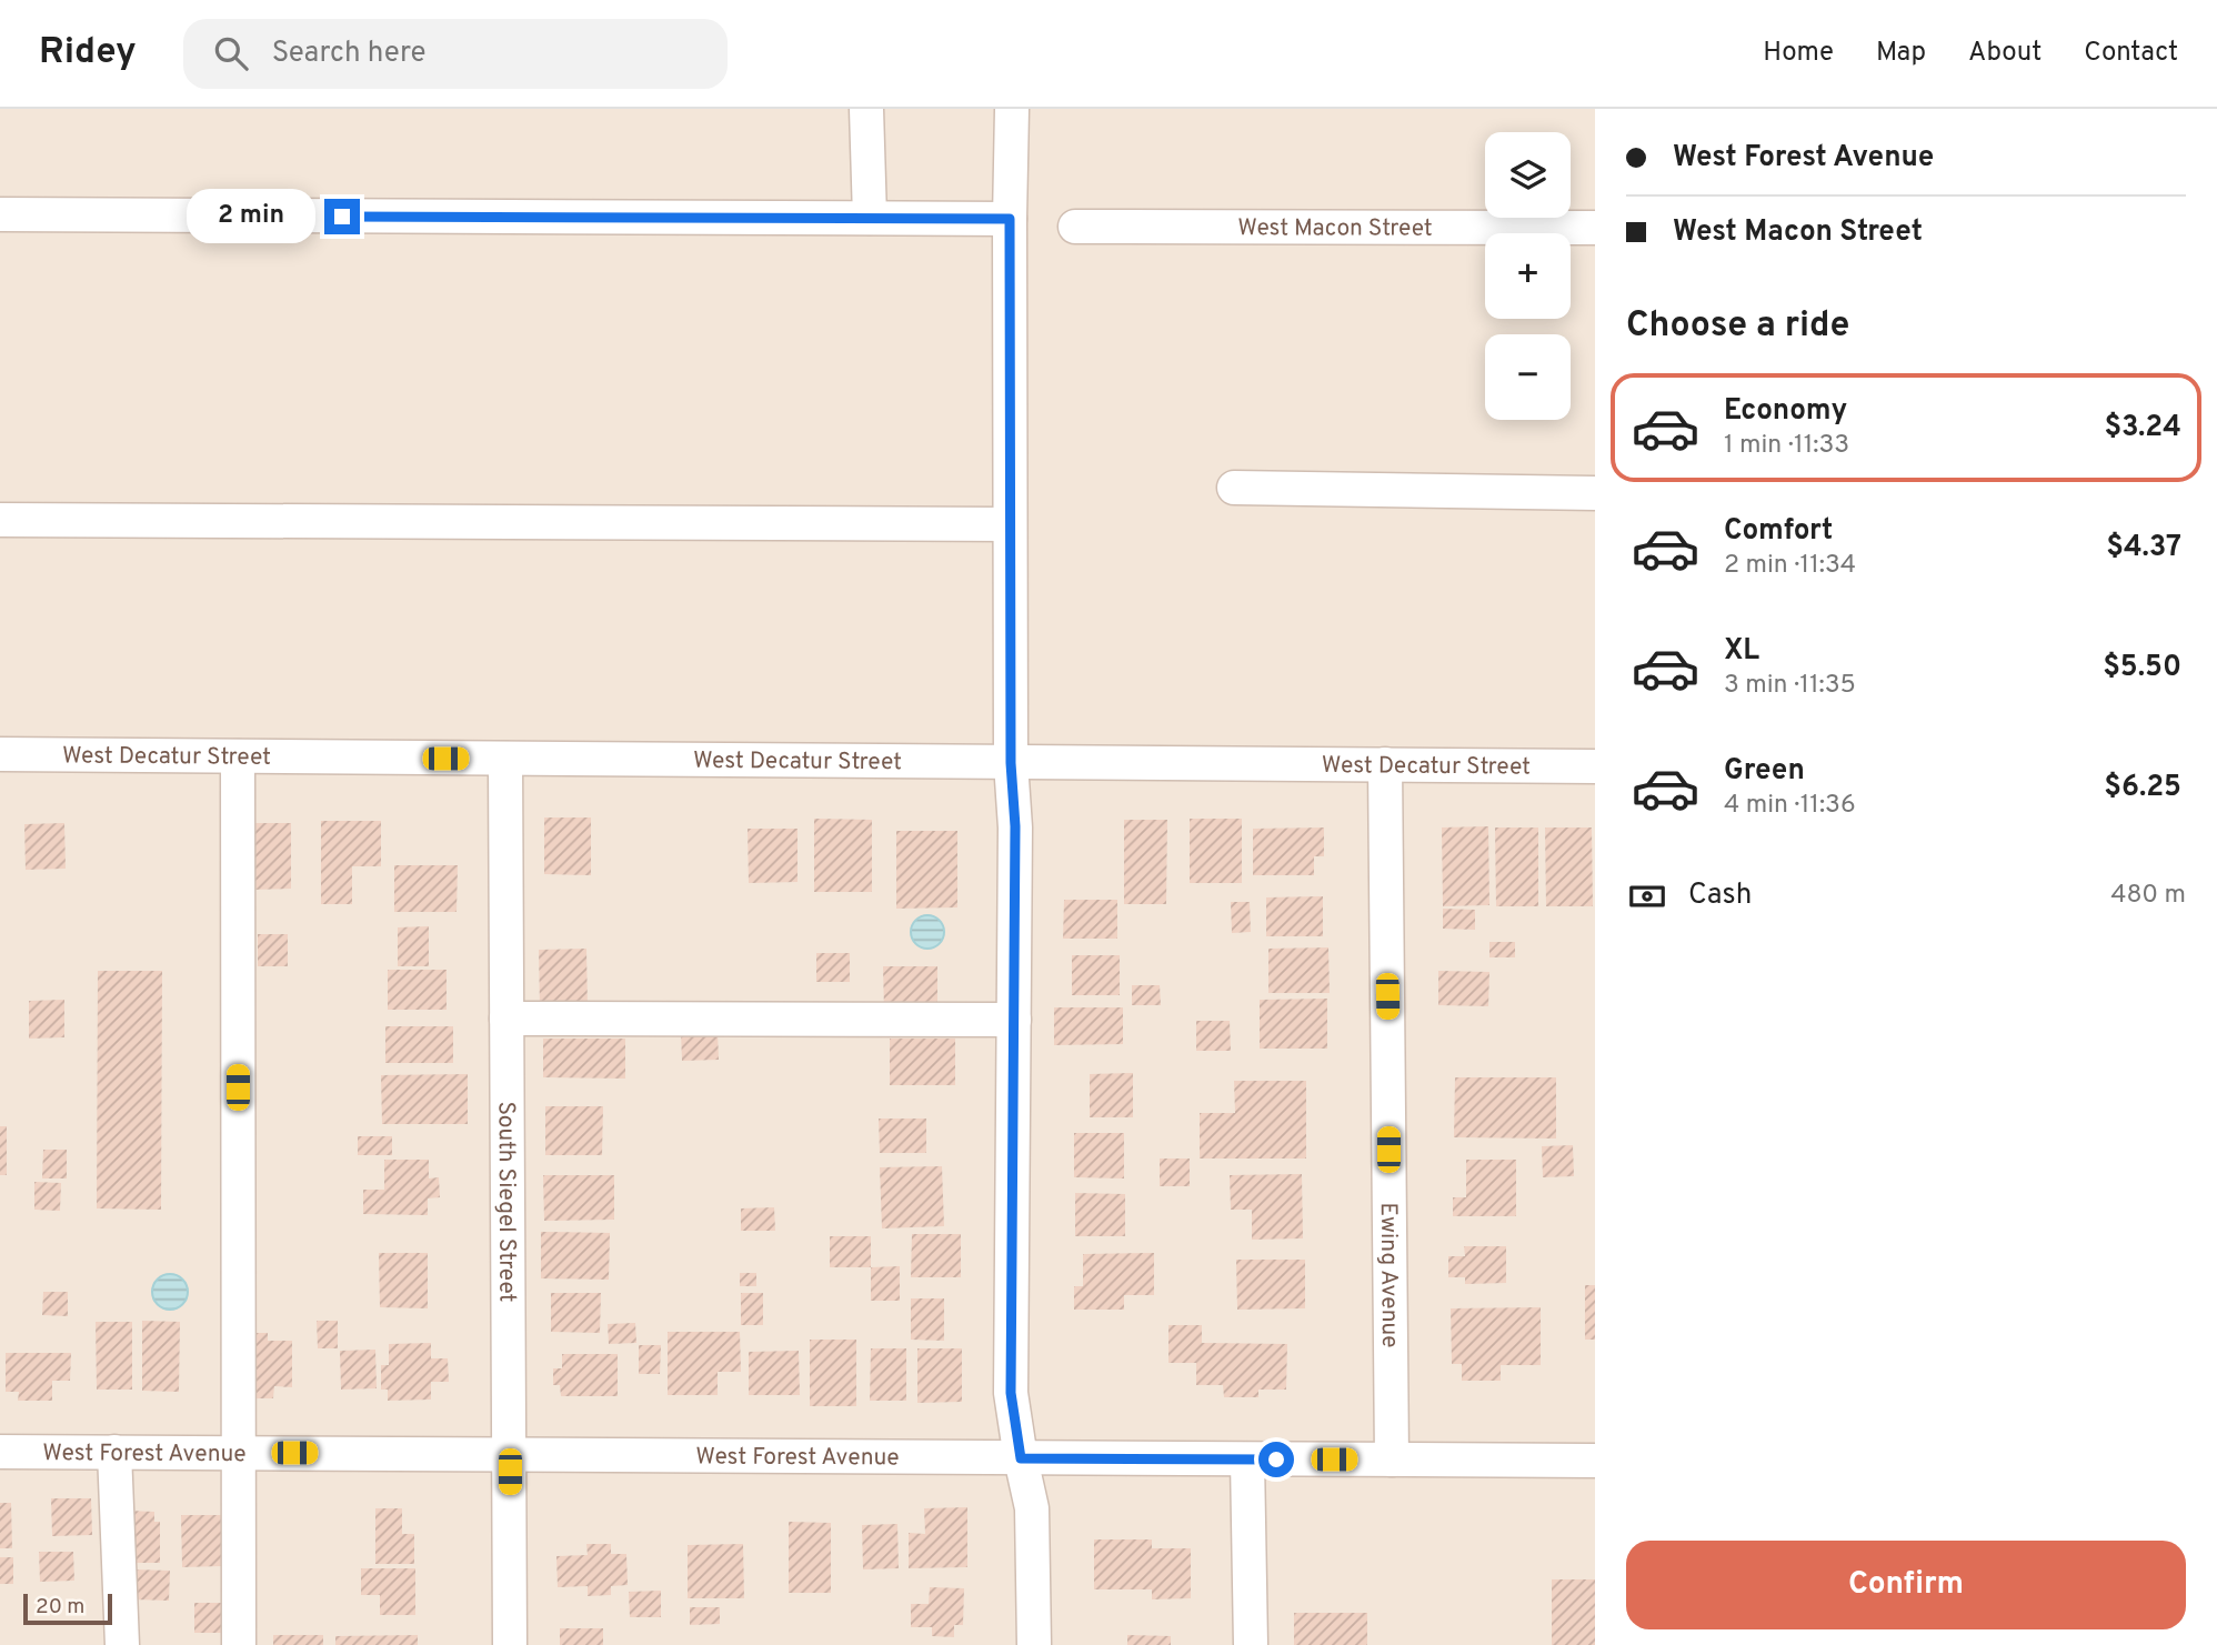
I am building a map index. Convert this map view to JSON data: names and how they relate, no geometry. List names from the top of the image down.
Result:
{
  "streets": {
    "street": [
      "West Macon Street",
      "West Decatur Street",
      "South Siegel Street",
      "Ewing Avenue",
      "West Forest Avenue"
    ]
  },
  "crossings": [
    ["West Decatur Street", "South Siegel Street"],
    ["West Decatur Street", "Ewing Avenue"],
    ["South Siegel Street", "West Forest Avenue"],
    ["Ewing Avenue", "West Forest Avenue"]
  ],
  "scale_bar": "20 m",
  "page": {
    "header": "Ridey",
    "search": "Search here",
    "nav": [
      "Home",
      "Map",
      "About",
      "Contact"
    ],
    "banner": ["West Forest Avenue", "West Macon Street"],
    "map_buttons": ["+", "−"],
    "bubble": "2 min",
    "heading": "Choose a ride",
    "list": [
      {
        "name": "Economy",
        "note": "1 min · 11:33",
        "value": "$3.24"
      },
      {
        "name": "Comfort",
        "note": "2 min · 11:34",
        "value": "$4.37"
      },
      {
        "name": "XL",
        "note": "3 min · 11:35",
        "value": "$5.50"
      },
      {
        "name": "Green",
        "note": "4 min · 11:36",
        "value": "$6.25"
      }
    ],
    "pay": ["Cash", "480 m"],
    "buttons": "Confirm",
    "scale": "20 m"
  }
}
